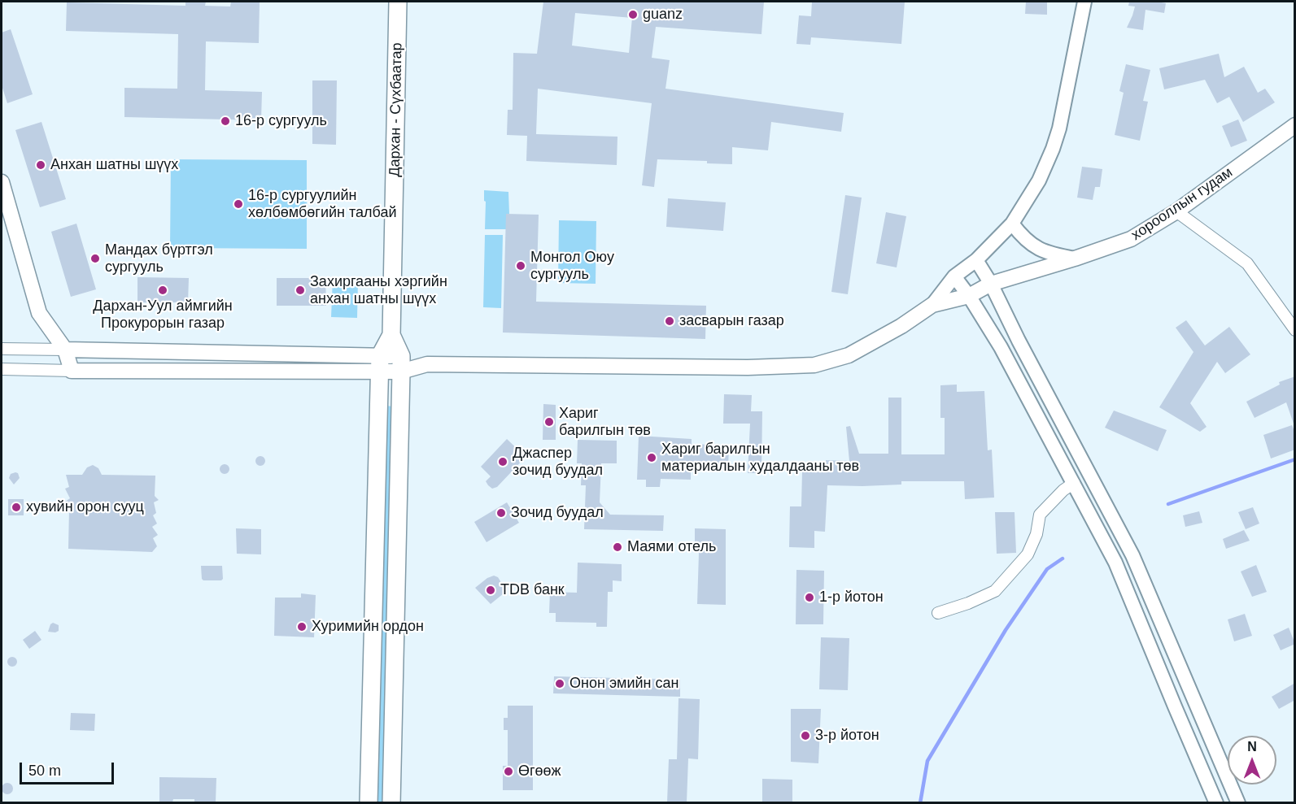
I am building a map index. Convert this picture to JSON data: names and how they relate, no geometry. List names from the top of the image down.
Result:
{
  "streets": {
    "highway": ["Дархан - Сүхбаатар"],
    "main road": ["хорооллын гудам"]
  },
  "places": [
    "guanz",
    "16-р сургууль",
    "Анхан шатны шүүх",
    "16-р сургуулийн хөлбөмбөгийн талбай",
    "Мандах бүртгэл сургууль",
    "Монгол Оюу сургууль",
    "Дархан-Уул аймгийн Прокурорын газар",
    "Захиргааны хэргийн анхан шатны шүүх",
    "засварын газар",
    "Хариг барилгын төв",
    "Хариг барилгын материалын худалдааны төв",
    "Джаспер зочид буудал",
    "хувийн орон сууц",
    "Зочид буудал",
    "Маями отель",
    "TDB банк",
    "1-р йотон",
    "Хуримийн ордон",
    "Онон эмийн сан",
    "3-р йотон",
    "Өгөөж"
  ],
  "scale_bar": "50 m",
  "north": "top"
}
